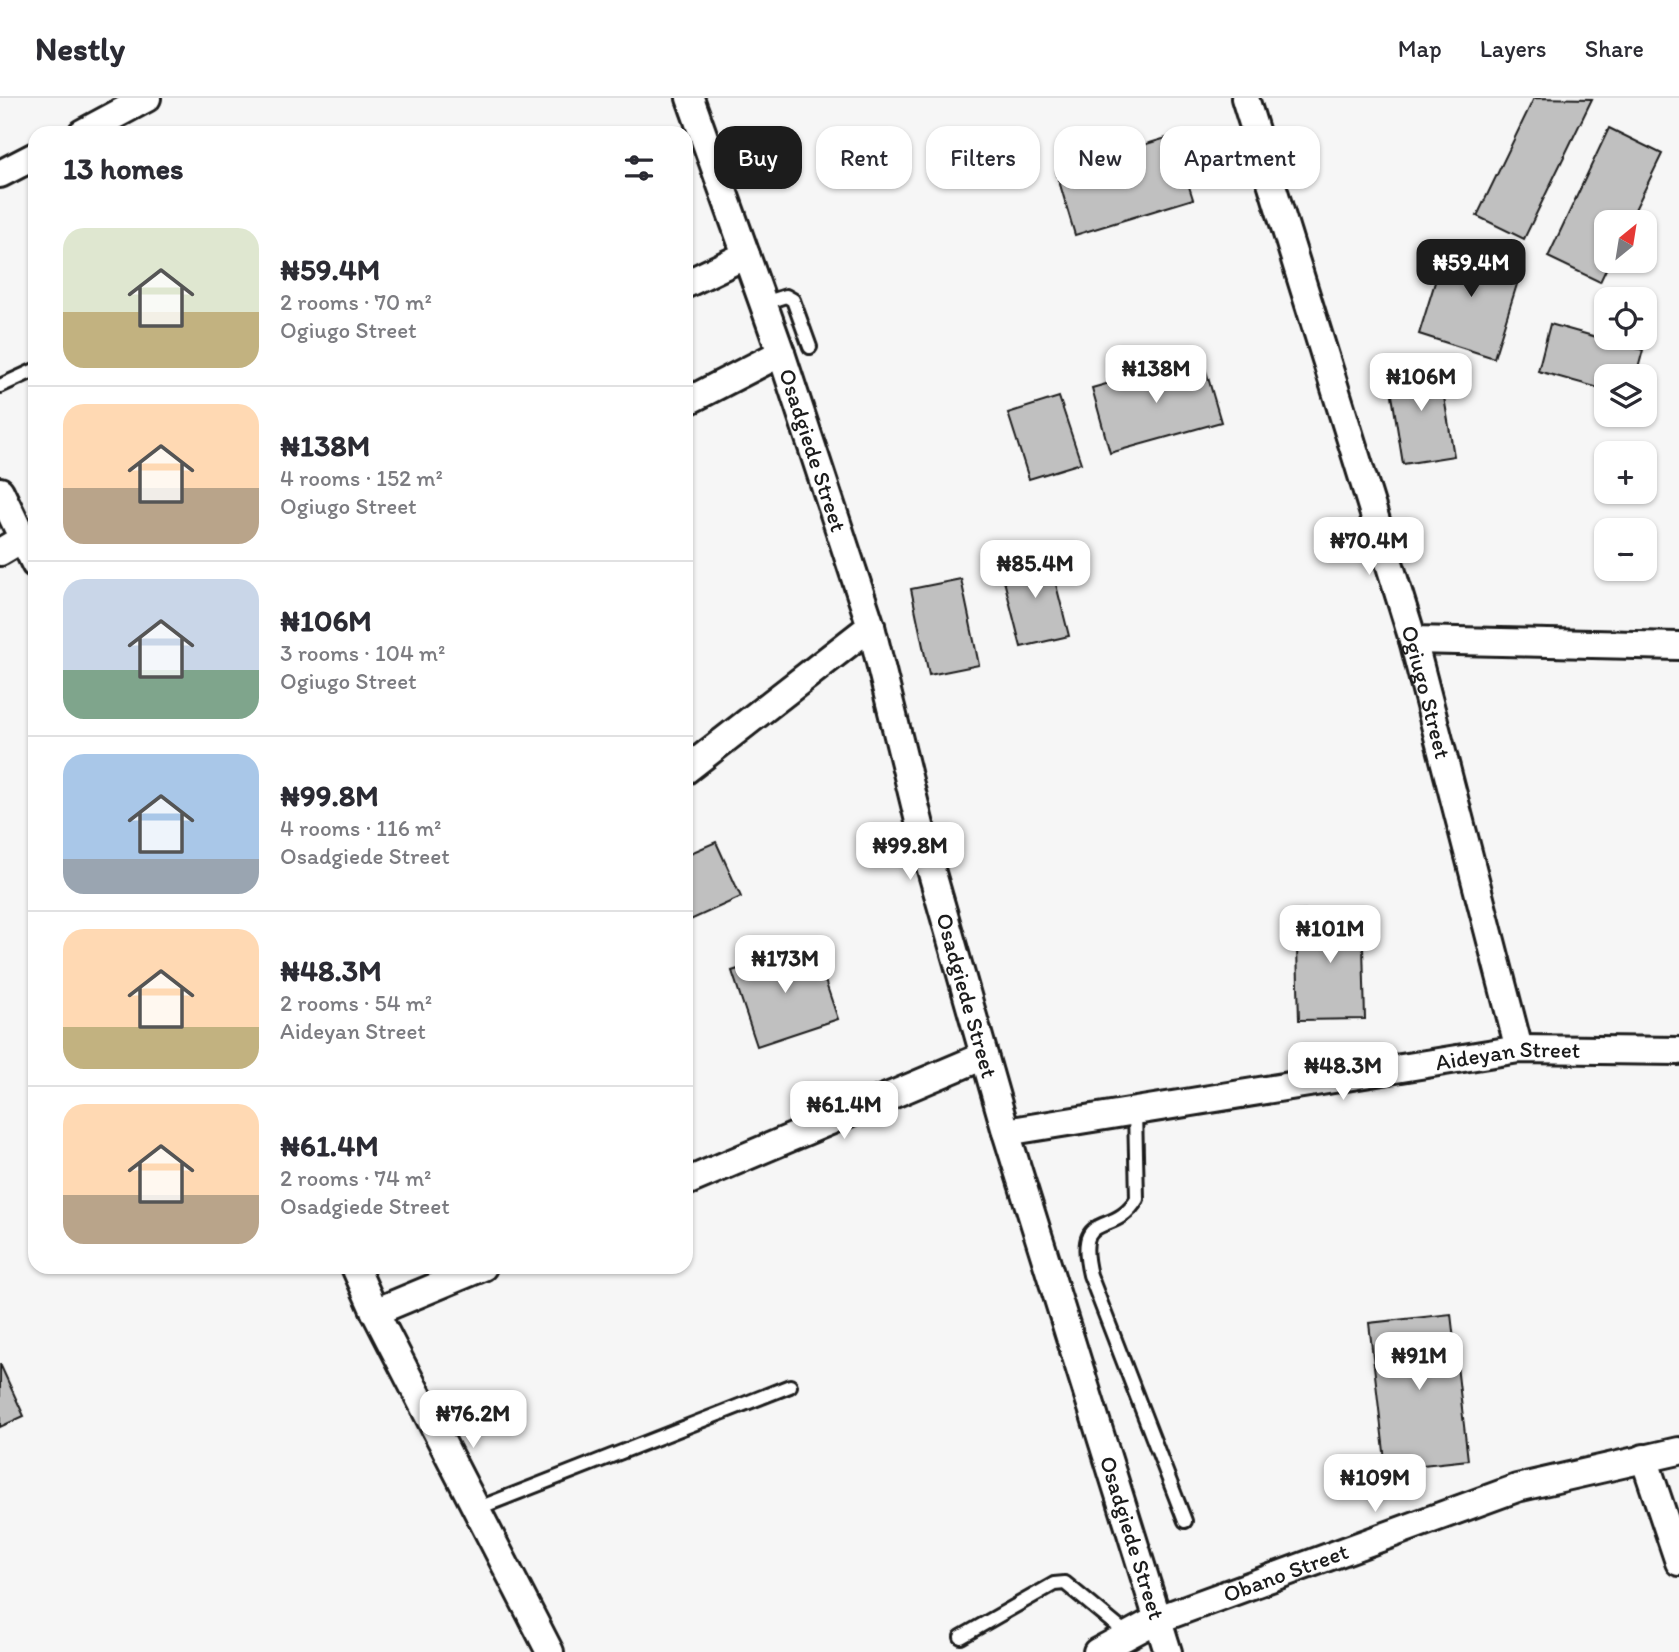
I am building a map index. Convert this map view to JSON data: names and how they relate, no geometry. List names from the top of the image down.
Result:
{
  "streets": {
    "street": [
      "Osadgiede Street",
      "Ogiugo Street",
      "Aideyan Street",
      "Obano Street"
    ]
  },
  "crossings": [
    ["Osadgiede Street", "Aideyan Street"],
    ["Osadgiede Street", "Obano Street"],
    ["Ogiugo Street", "Aideyan Street"]
  ],
  "north": "top right",
  "page": {
    "header": "Nestly",
    "nav": ["Map", "Layers", "Share"],
    "chip": [
      "Buy",
      "Rent",
      "Filters",
      "New",
      "Apartment"
    ],
    "heading": "13 homes",
    "map_buttons": ["+", "−"],
    "list": [
      {
        "name": "₦59.4M",
        "note": "2 rooms · 70 m² · Ogiugo Street"
      },
      {
        "name": "₦138M",
        "note": "4 rooms · 152 m² · Ogiugo Street"
      },
      {
        "name": "₦106M",
        "note": "3 rooms · 104 m² · Ogiugo Street"
      },
      {
        "name": "₦99.8M",
        "note": "4 rooms · 116 m² · Osadgiede Street"
      },
      {
        "name": "₦48.3M",
        "note": "2 rooms · 54 m² · Aideyan Street"
      },
      {
        "name": "₦61.4M",
        "note": "2 rooms · 74 m² · Osadgiede Street"
      }
    ],
    "price": [
      "₦59.4M",
      "₦138M",
      "₦106M",
      "₦70.4M",
      "₦85.4M",
      "₦99.8M",
      "₦101M",
      "₦173M",
      "₦48.3M",
      "₦61.4M",
      "₦91M",
      "₦76.2M",
      "₦109M"
    ]
  }
}
